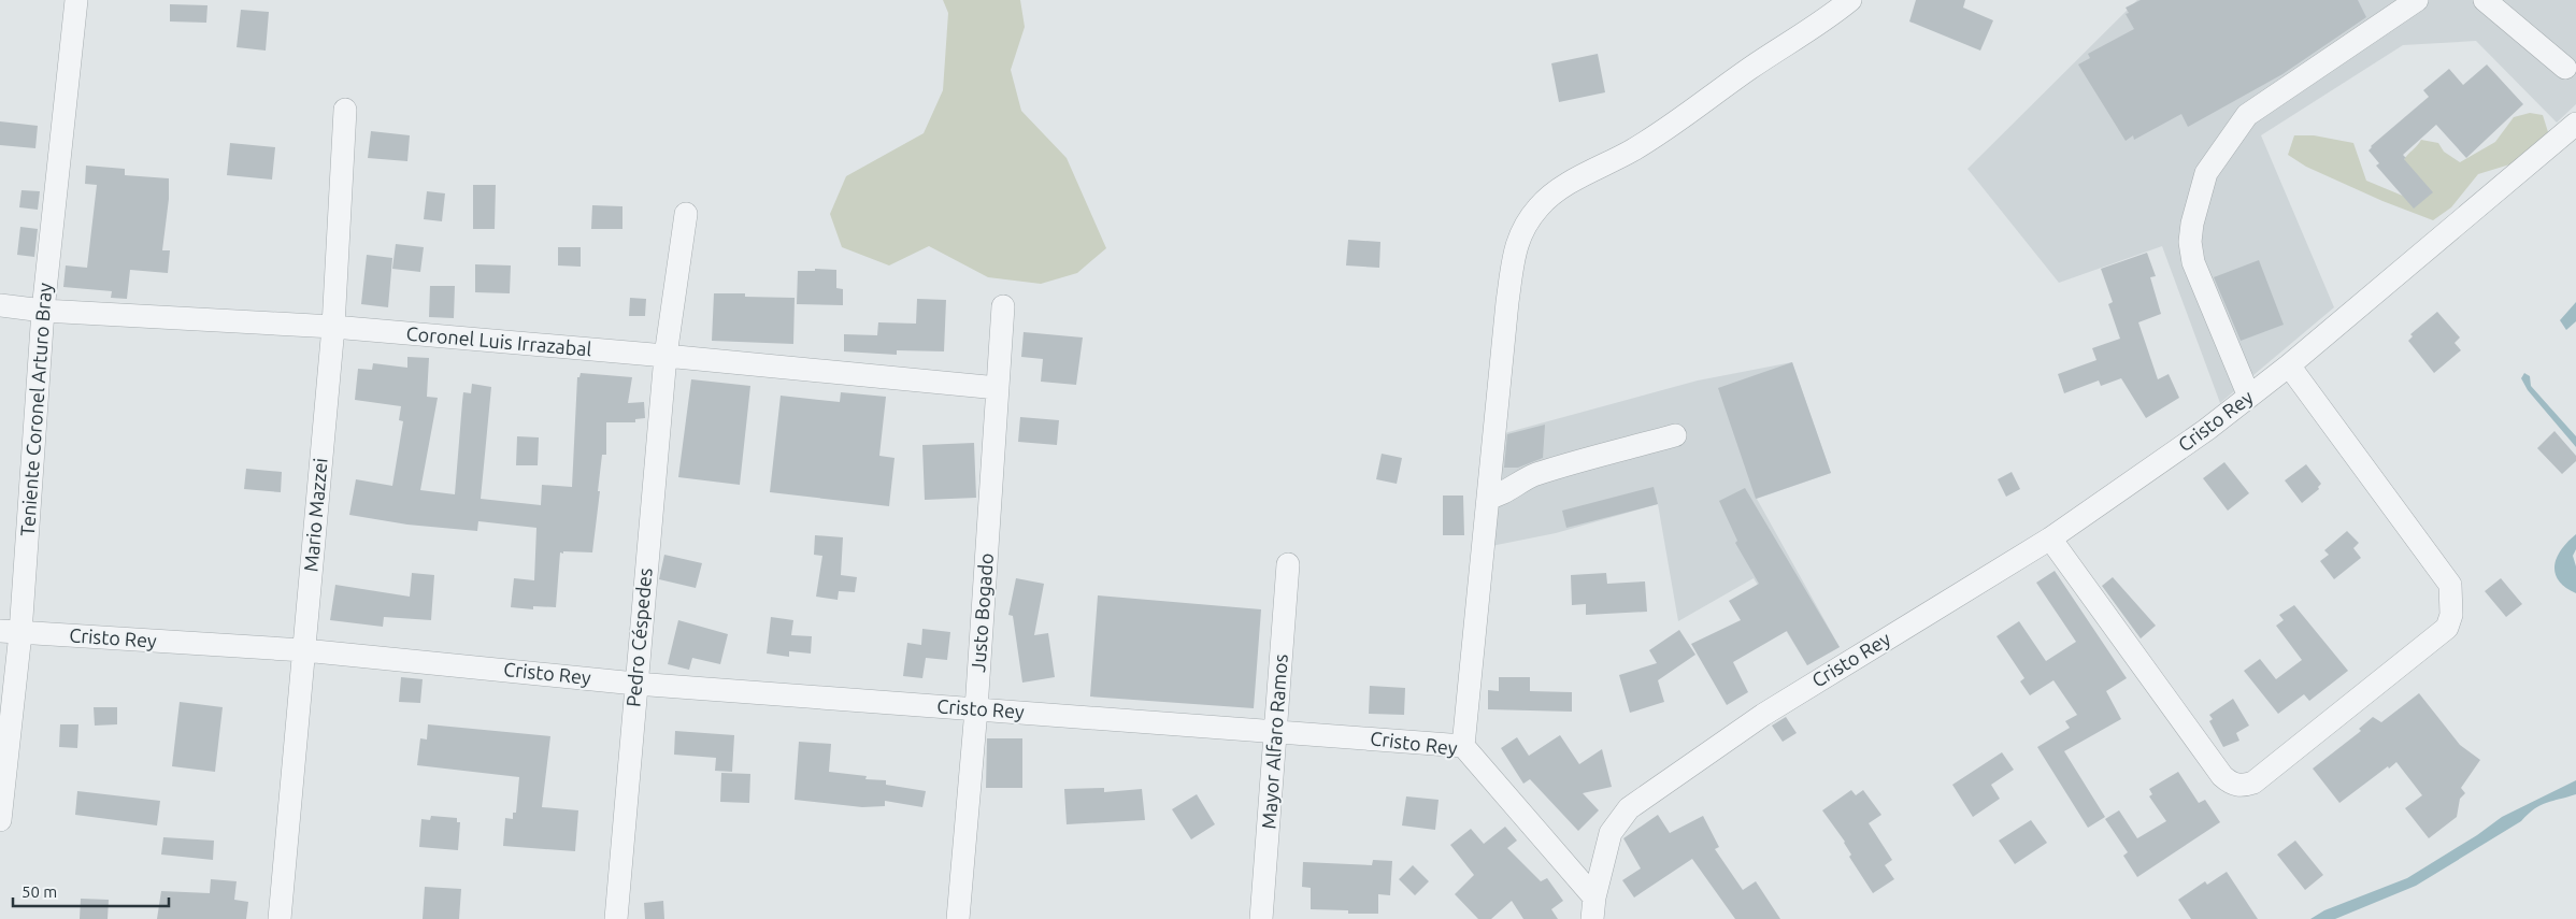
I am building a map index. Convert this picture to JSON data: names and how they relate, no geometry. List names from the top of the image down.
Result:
{
  "streets": {
    "street": [
      "Coronel Luis Irrazabal",
      "Teniente Coronel Arturo Bray",
      "Cristo Rey",
      "Mario Mazzei",
      "Justo Bogado",
      "Pedro Céspedes",
      "Mayor Alfaro Ramos"
    ]
  },
  "crossings": [
    ["Coronel Luis Irrazabal", "Teniente Coronel Arturo Bray"],
    ["Coronel Luis Irrazabal", "Mario Mazzei"],
    ["Coronel Luis Irrazabal", "Justo Bogado"],
    ["Coronel Luis Irrazabal", "Pedro Céspedes"],
    ["Teniente Coronel Arturo Bray", "Cristo Rey"],
    ["Cristo Rey", "Mario Mazzei"],
    ["Cristo Rey", "Justo Bogado"],
    ["Cristo Rey", "Pedro Céspedes"],
    ["Cristo Rey", "Mayor Alfaro Ramos"]
  ],
  "scale_bar": "50 m"
}
